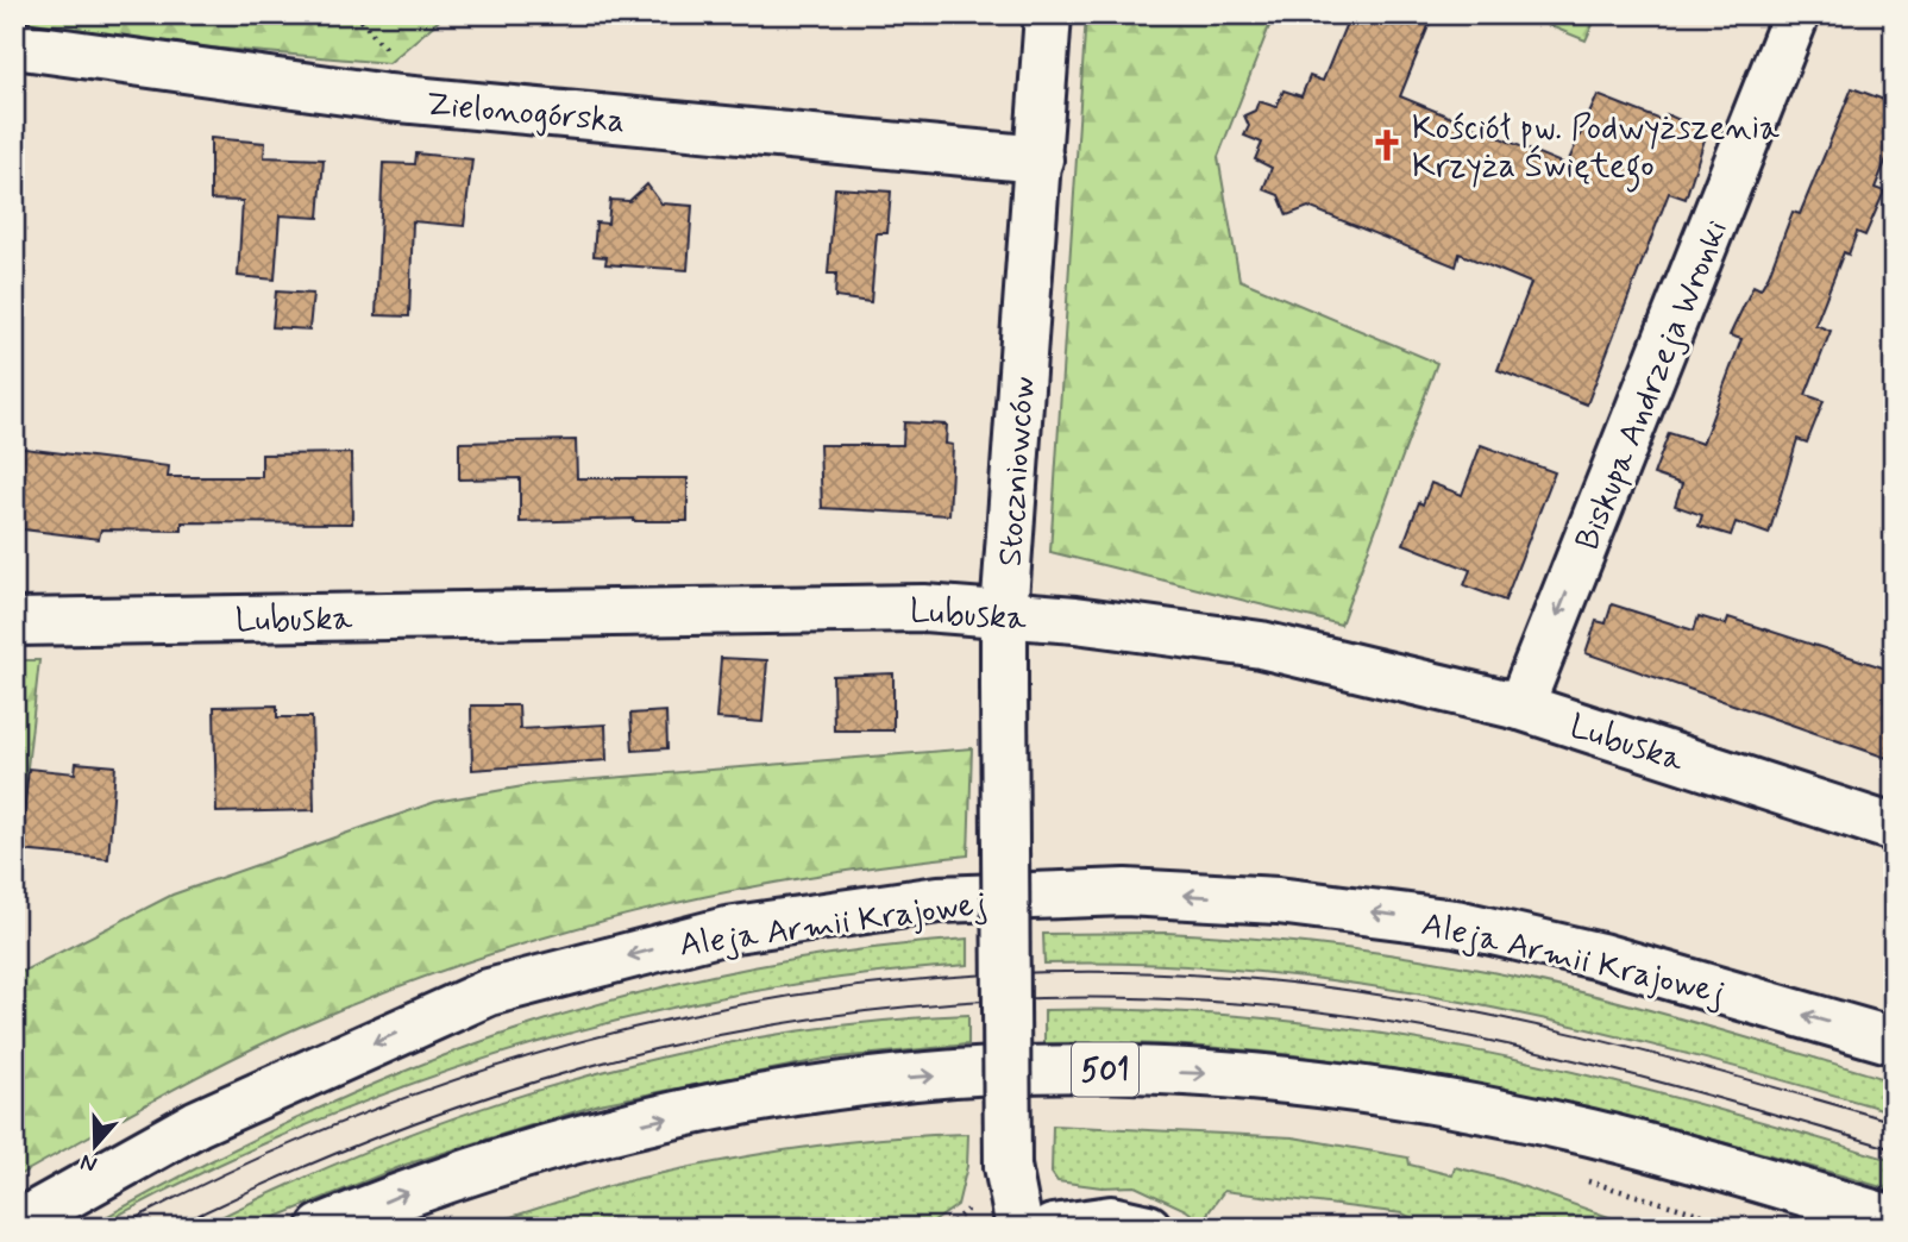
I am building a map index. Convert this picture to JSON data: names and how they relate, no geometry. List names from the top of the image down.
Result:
{
  "streets": {
    "street": [
      "Zielonogórska",
      "Biskupa Andrzeja Wronki",
      "Stoczniowców",
      "Lubuska",
      "Aleja Armii Krajowej",
      "501"
    ]
  },
  "crossings": [
    ["Zielonogórska", "Stoczniowców"],
    ["Biskupa Andrzeja Wronki", "Lubuska"],
    ["Stoczniowców", "Lubuska"]
  ],
  "one_way": ["Biskupa Andrzeja Wronki"],
  "places": {
    "church": ["Kościół pw. Podwyższenia Krzyża Świętego"]
  },
  "north": "bottom"
}
